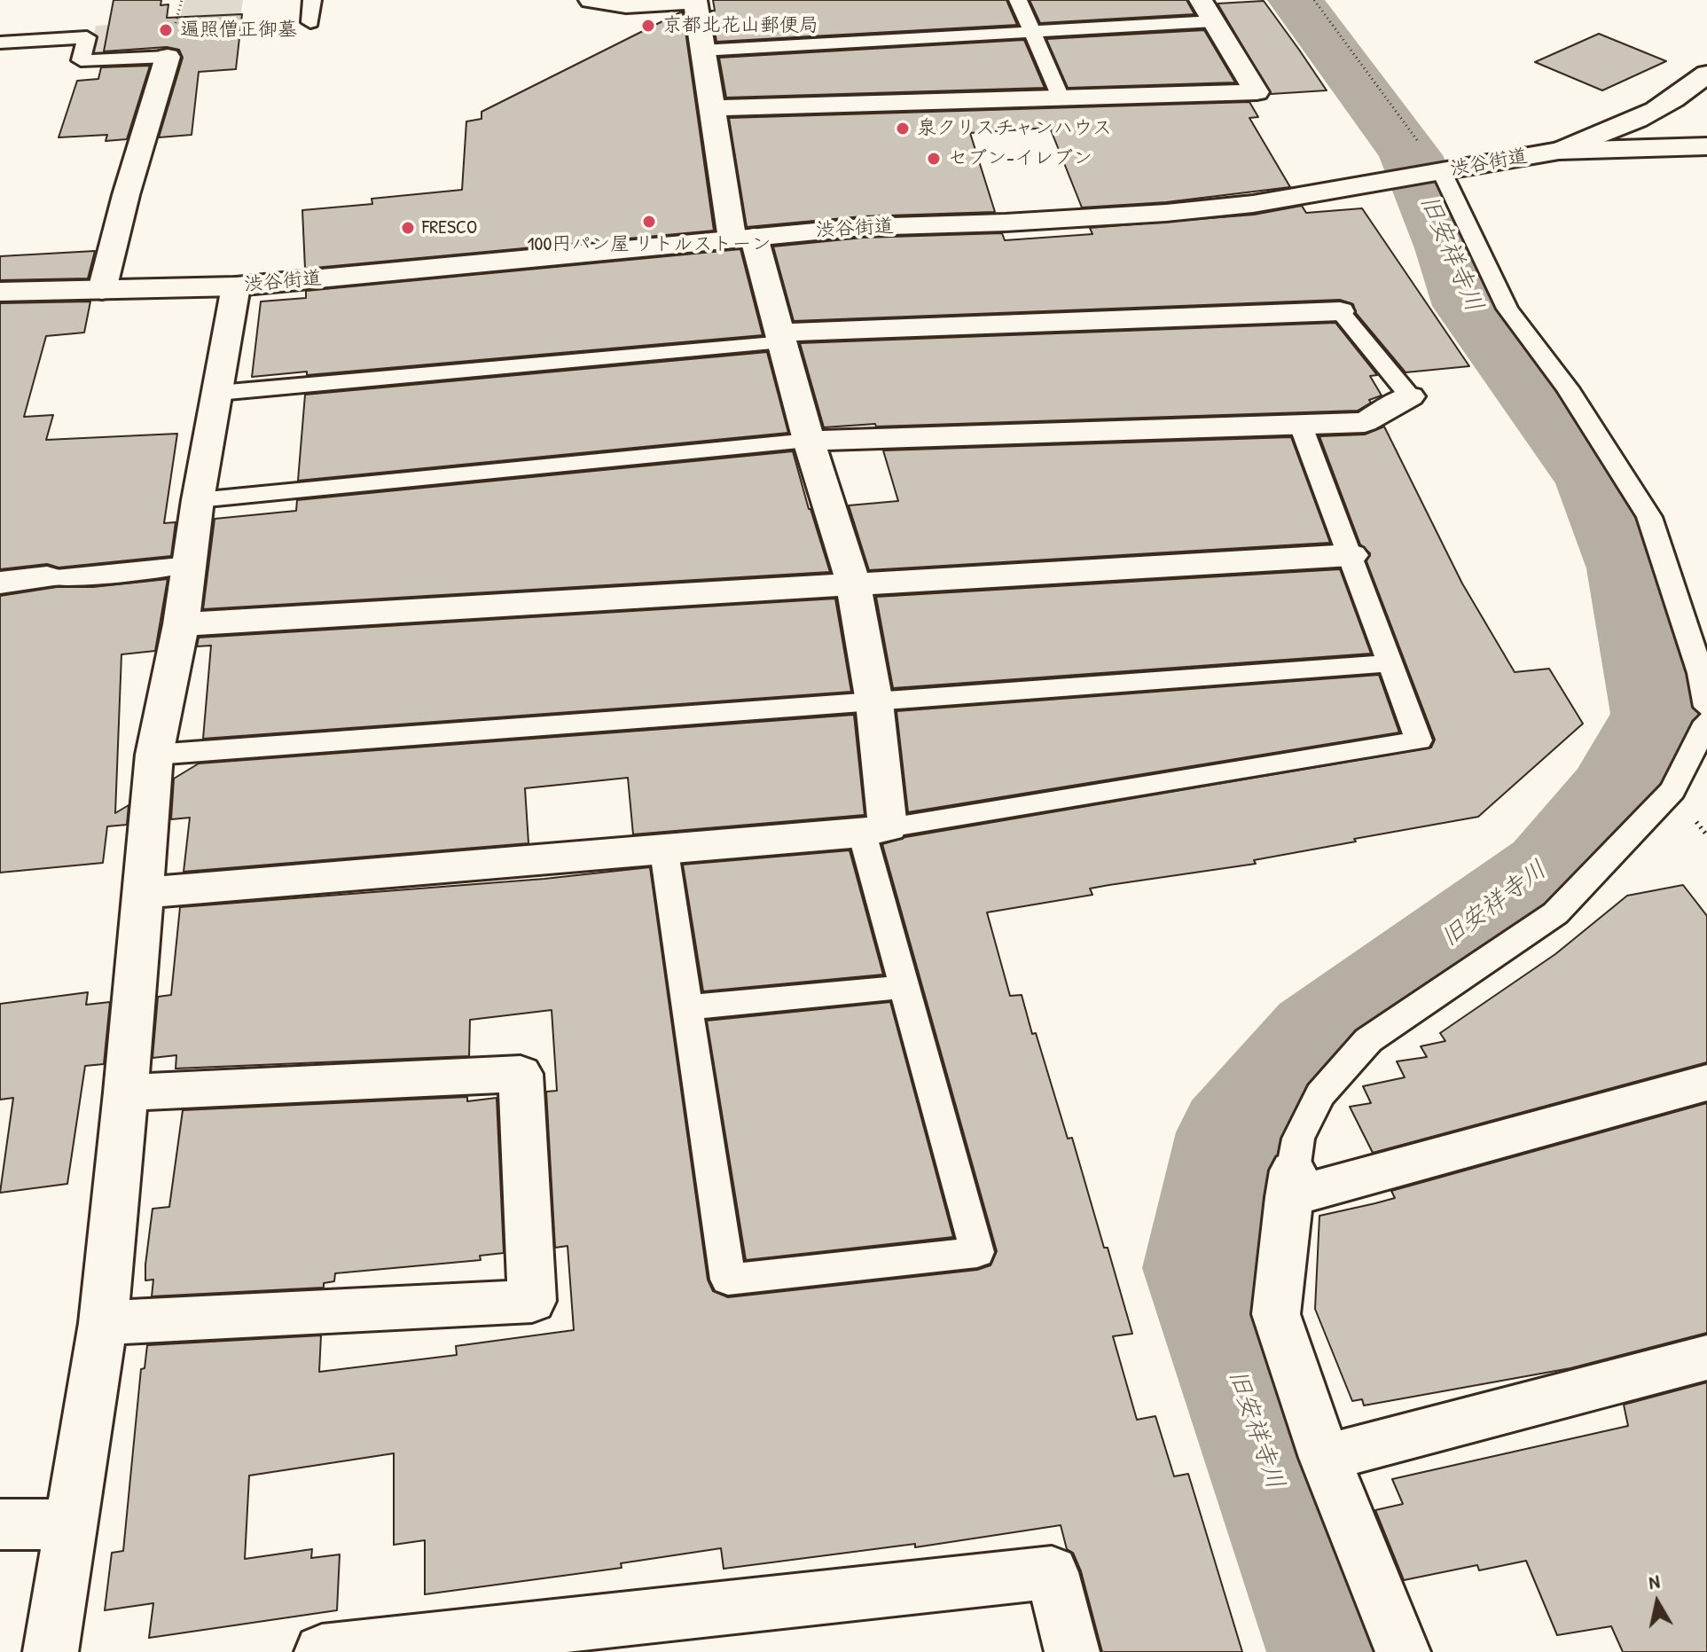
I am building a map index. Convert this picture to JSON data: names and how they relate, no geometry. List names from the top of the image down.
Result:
{
  "streets": {
    "street": ["渋谷街道"]
  },
  "water": ["旧安祥寺川"],
  "places": [
    "京都北花山郵便局",
    "遍照僧正御墓",
    "泉クリスチャンハウス",
    "セブン-イレブン",
    "100円パン屋 リトルストーン",
    "FRESCO"
  ],
  "north": "top"
}
